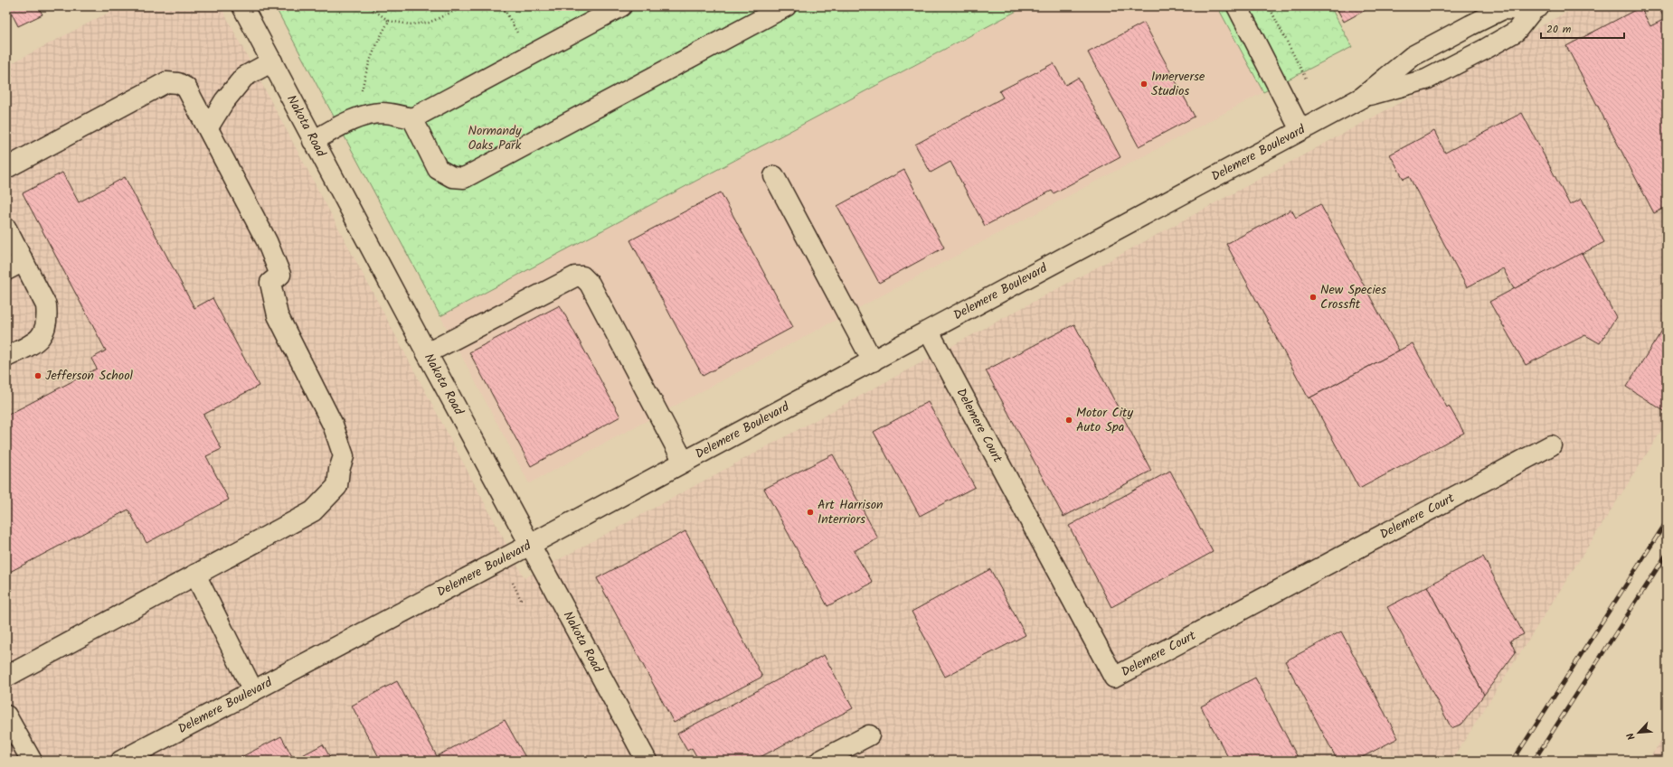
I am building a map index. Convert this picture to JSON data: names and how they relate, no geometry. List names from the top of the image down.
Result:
{
  "streets": {
    "street": ["Nakota Road", "Delemere Boulevard", "Delemere Court"]
  },
  "crossings": [
    ["Nakota Road", "Delemere Boulevard"],
    ["Delemere Boulevard", "Delemere Court"]
  ],
  "parks": ["Normandy Oaks Park"],
  "places": [
    "Innerverse Studios",
    "New Species Crossfit",
    "Jefferson School",
    "Motor City Auto Spa",
    "Art Harrison Interriors"
  ],
  "scale_bar": "20 m",
  "north": "bottom left"
}
